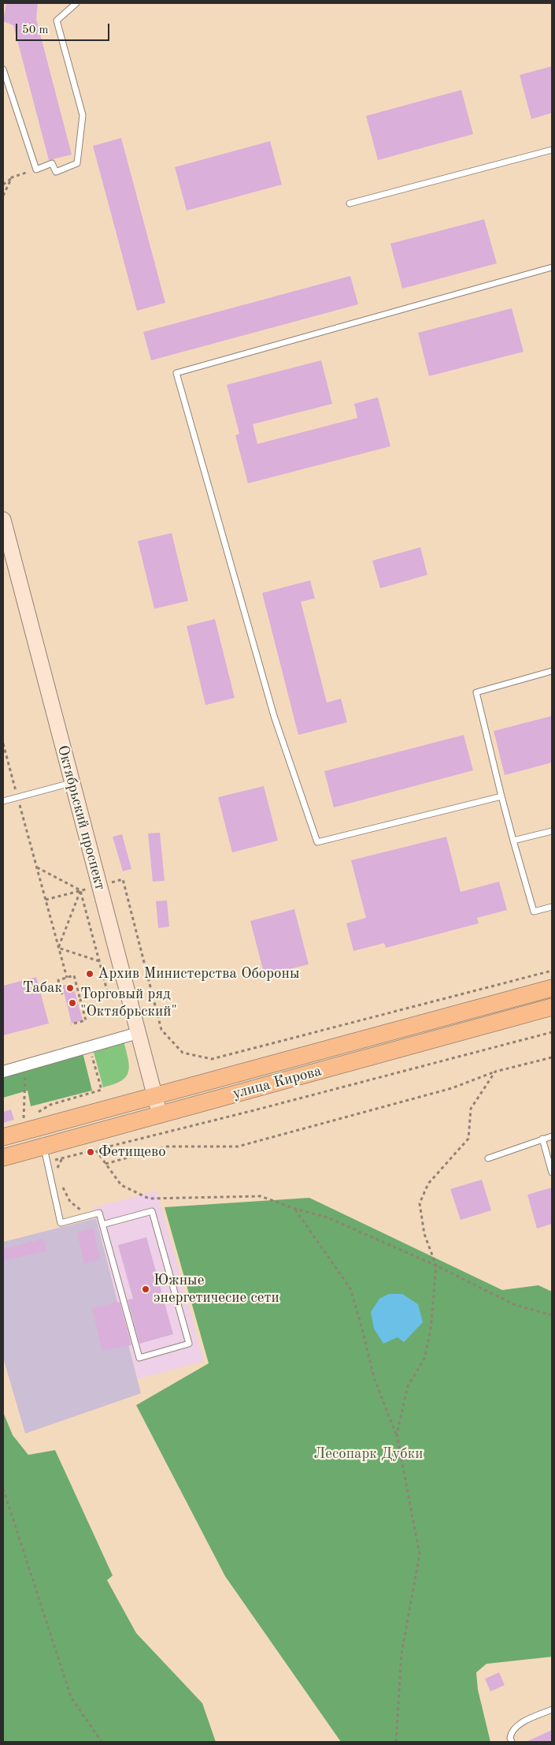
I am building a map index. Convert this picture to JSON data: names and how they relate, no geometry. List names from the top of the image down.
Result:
{
  "streets": {
    "main road": ["Октябрьский проспект", "улица Кирова"]
  },
  "crossings": [
    ["Октябрьский проспект", "улица Кирова"]
  ],
  "parks": ["Лесопарк Дубки"],
  "places": [
    "Архив Министерства Обороны",
    "Табак",
    "Торговый ряд \"Октябрьский\"",
    "Фетищево",
    "Южные энергетичесие сети"
  ],
  "scale_bar": "50 m"
}
